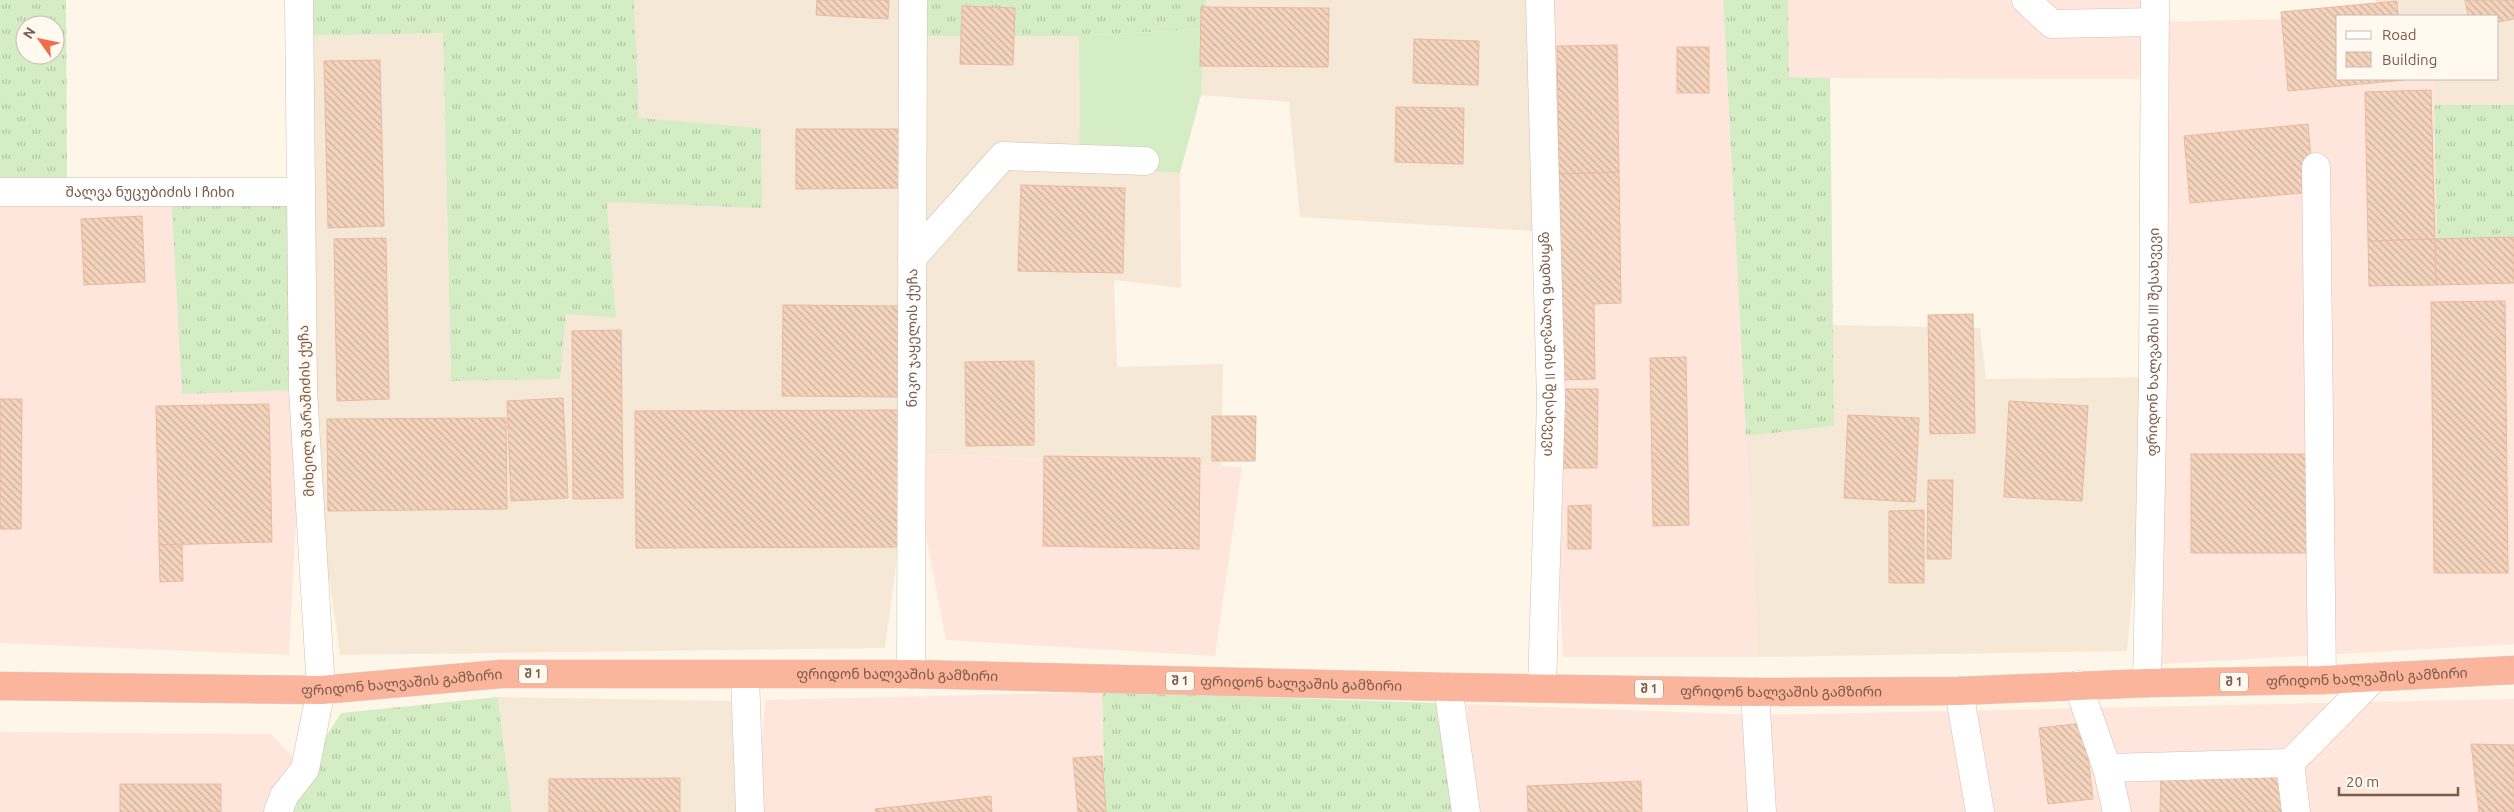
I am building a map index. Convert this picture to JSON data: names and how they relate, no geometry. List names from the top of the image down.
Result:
{
  "streets": {
    "highway": ["შ 1", "ფრიდონ ხალვაშის გამზირი"],
    "street": [
      "შალვა ნუცუბიძის I ჩიხი",
      "ნიკო ჯაყელის ქუჩა",
      "ფრიდონ ხალვაშის III შესახვევი",
      "ფრიდონ ხალვაშის II შესახვევი",
      "მიხეილ შარაშიძის ქუჩა"
    ]
  },
  "crossings": [
    ["შალვა ნუცუბიძის I ჩიხი", "მიხეილ შარაშიძის ქუჩა"],
    ["ნიკო ჯაყელის ქუჩა", "ფრიდონ ხალვაშის გამზირი"],
    ["ფრიდონ ხალვაშის III შესახვევი", "ფრიდონ ხალვაშის გამზირი"],
    ["ფრიდონ ხალვაშის II შესახვევი", "ფრიდონ ხალვაშის გამზირი"],
    ["მიხეილ შარაშიძის ქუჩა", "ფრიდონ ხალვაშის გამზირი"]
  ],
  "legend": ["Road", "Building"],
  "scale_bar": "20 m",
  "north": "top left"
}
